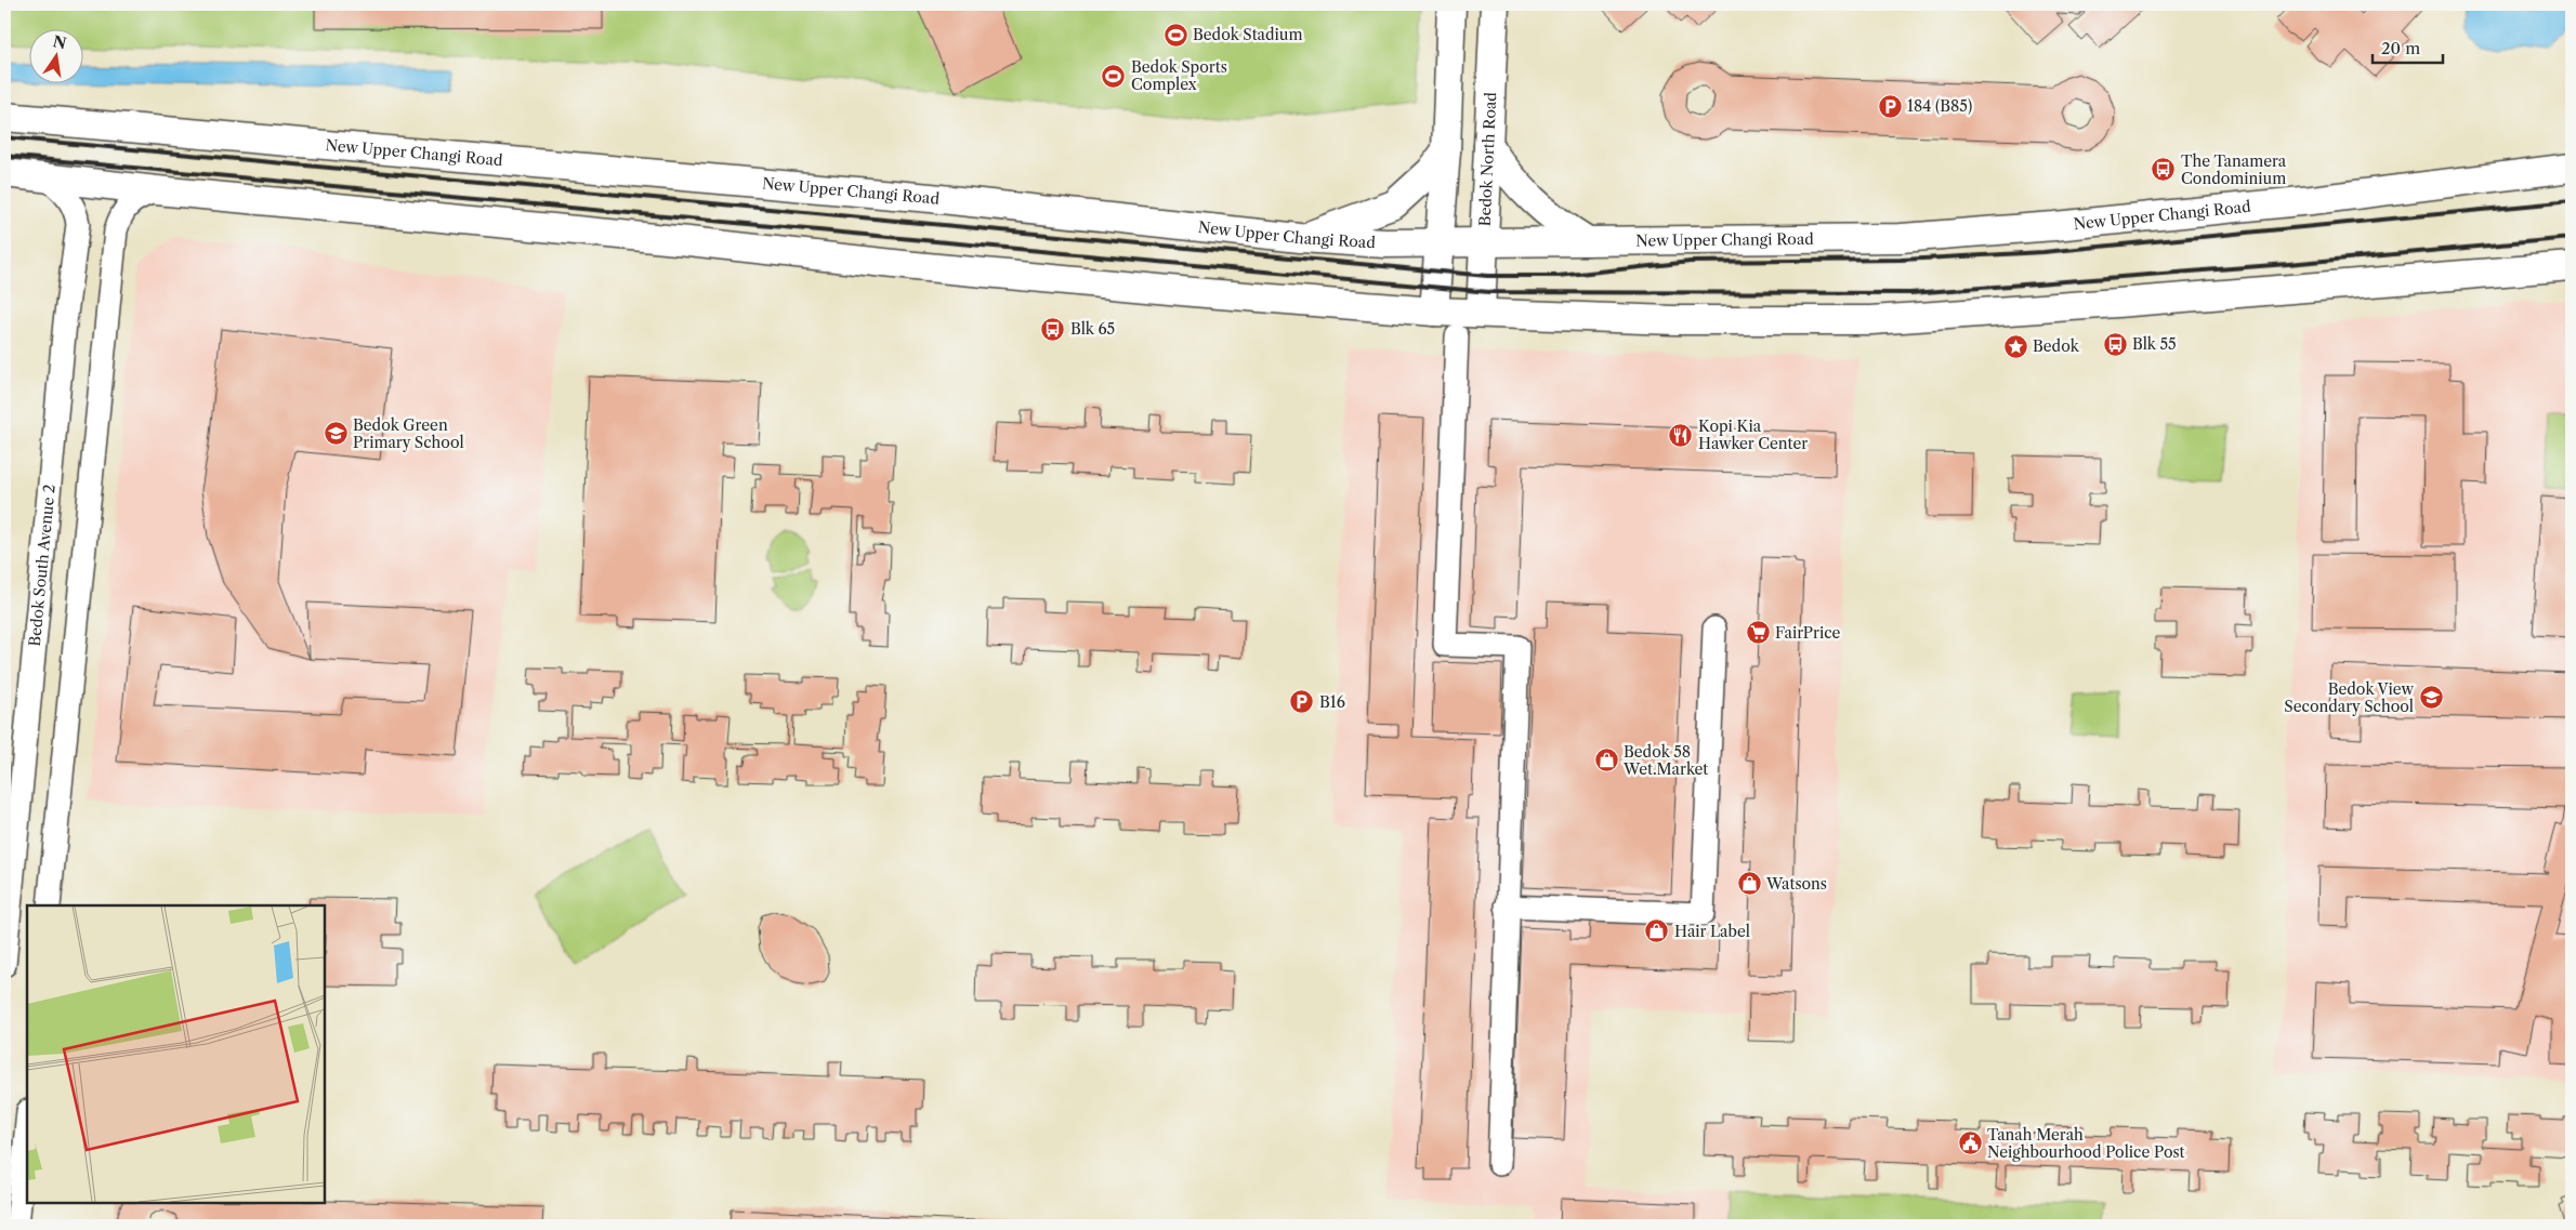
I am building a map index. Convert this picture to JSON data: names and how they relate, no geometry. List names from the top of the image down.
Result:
{
  "streets": {
    "main road": ["New Upper Changi Road", "Bedok North Road"],
    "street": ["Bedok South Avenue 2"]
  },
  "crossings": [
    ["New Upper Changi Road", "Bedok North Road"]
  ],
  "places": {
    "sports": ["Bedok Stadium", "Bedok Sports Complex"],
    "parking": ["184 (B85)", "B16"],
    "bus stop": ["The Tanamera Condominium", "Blk 65", "Blk 55"],
    "place": ["Bedok"],
    "school or university": ["Bedok Green Primary School", "Bedok View Secondary School"],
    "restaurant": ["Kopi Kia Hawker Center"],
    "supermarket": ["FairPrice"],
    "shop": ["Bedok 58 Wet.Market", "Watsons", "Hair Label"],
    "public building": ["Tanah Merah Neighbourhood Police Post"]
  },
  "scale_bar": "20 m",
  "north": "top"
}
